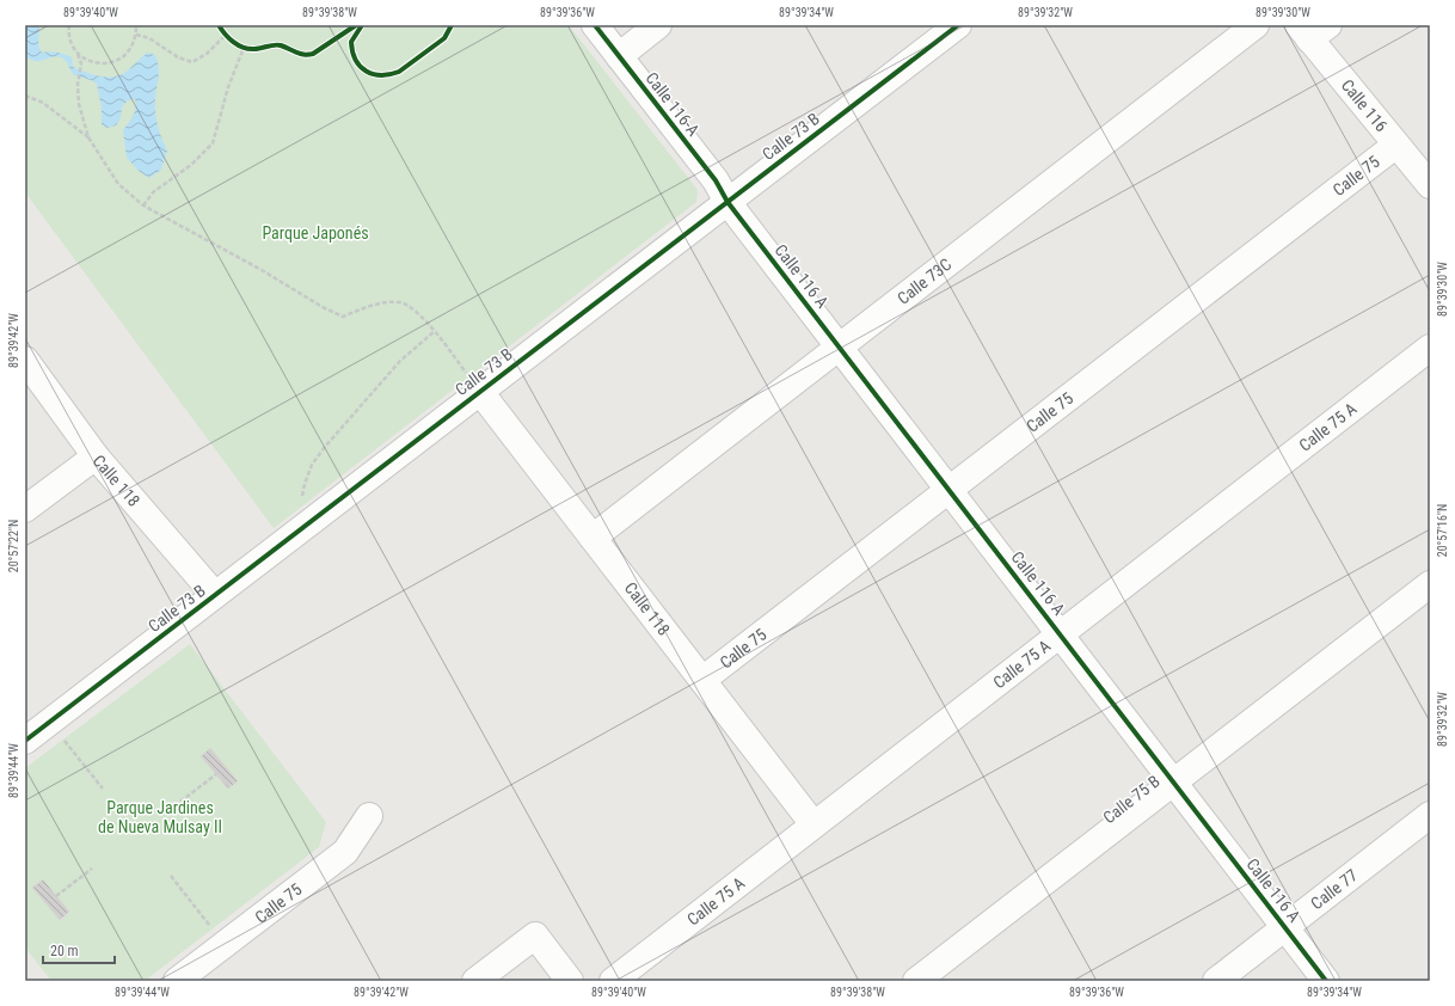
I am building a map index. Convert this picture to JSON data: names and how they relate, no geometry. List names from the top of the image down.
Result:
{
  "streets": {
    "street": [
      "Calle 116-A",
      "Calle 116",
      "Calle 73 B",
      "Calle 75",
      "Calle 116 A",
      "Calle 73C",
      "Calle 75 A",
      "Calle 118",
      "Calle 75 B",
      "Calle 77"
    ]
  },
  "crossings": [
    ["Calle 116-A", "Calle 73 B"],
    ["Calle 116-A", "Calle 116 A"],
    ["Calle 116", "Calle 75"],
    ["Calle 73 B", "Calle 116 A"],
    ["Calle 73 B", "Calle 118"],
    ["Calle 75", "Calle 116 A"],
    ["Calle 75", "Calle 118"],
    ["Calle 116 A", "Calle 73C"],
    ["Calle 116 A", "Calle 75 A"],
    ["Calle 116 A", "Calle 75 B"],
    ["Calle 116 A", "Calle 77"],
    ["Calle 73C", "Calle 118"],
    ["Calle 75 A", "Calle 118"]
  ],
  "parks": ["Parque Japonés", "Parque Jardines de Nueva Mulsay II"],
  "scale_bar": "20 m",
  "coordinates": [
    "89°39'40\"W",
    "89°39'38\"W",
    "89°39'36\"W",
    "89°39'34\"W",
    "89°39'32\"W",
    "89°39'30\"W",
    "89°39'42\"W",
    "20°57'16\"N",
    "20°57'22\"N",
    "89°39'44\"W"
  ]
}
